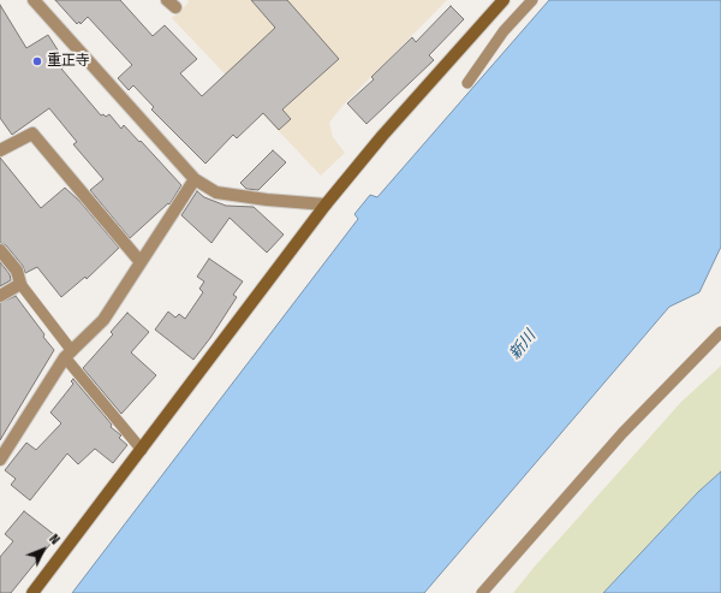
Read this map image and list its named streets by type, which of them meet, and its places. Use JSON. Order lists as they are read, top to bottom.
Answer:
{
  "water": ["新川"],
  "places": ["重正寺"],
  "north": "top right"
}
